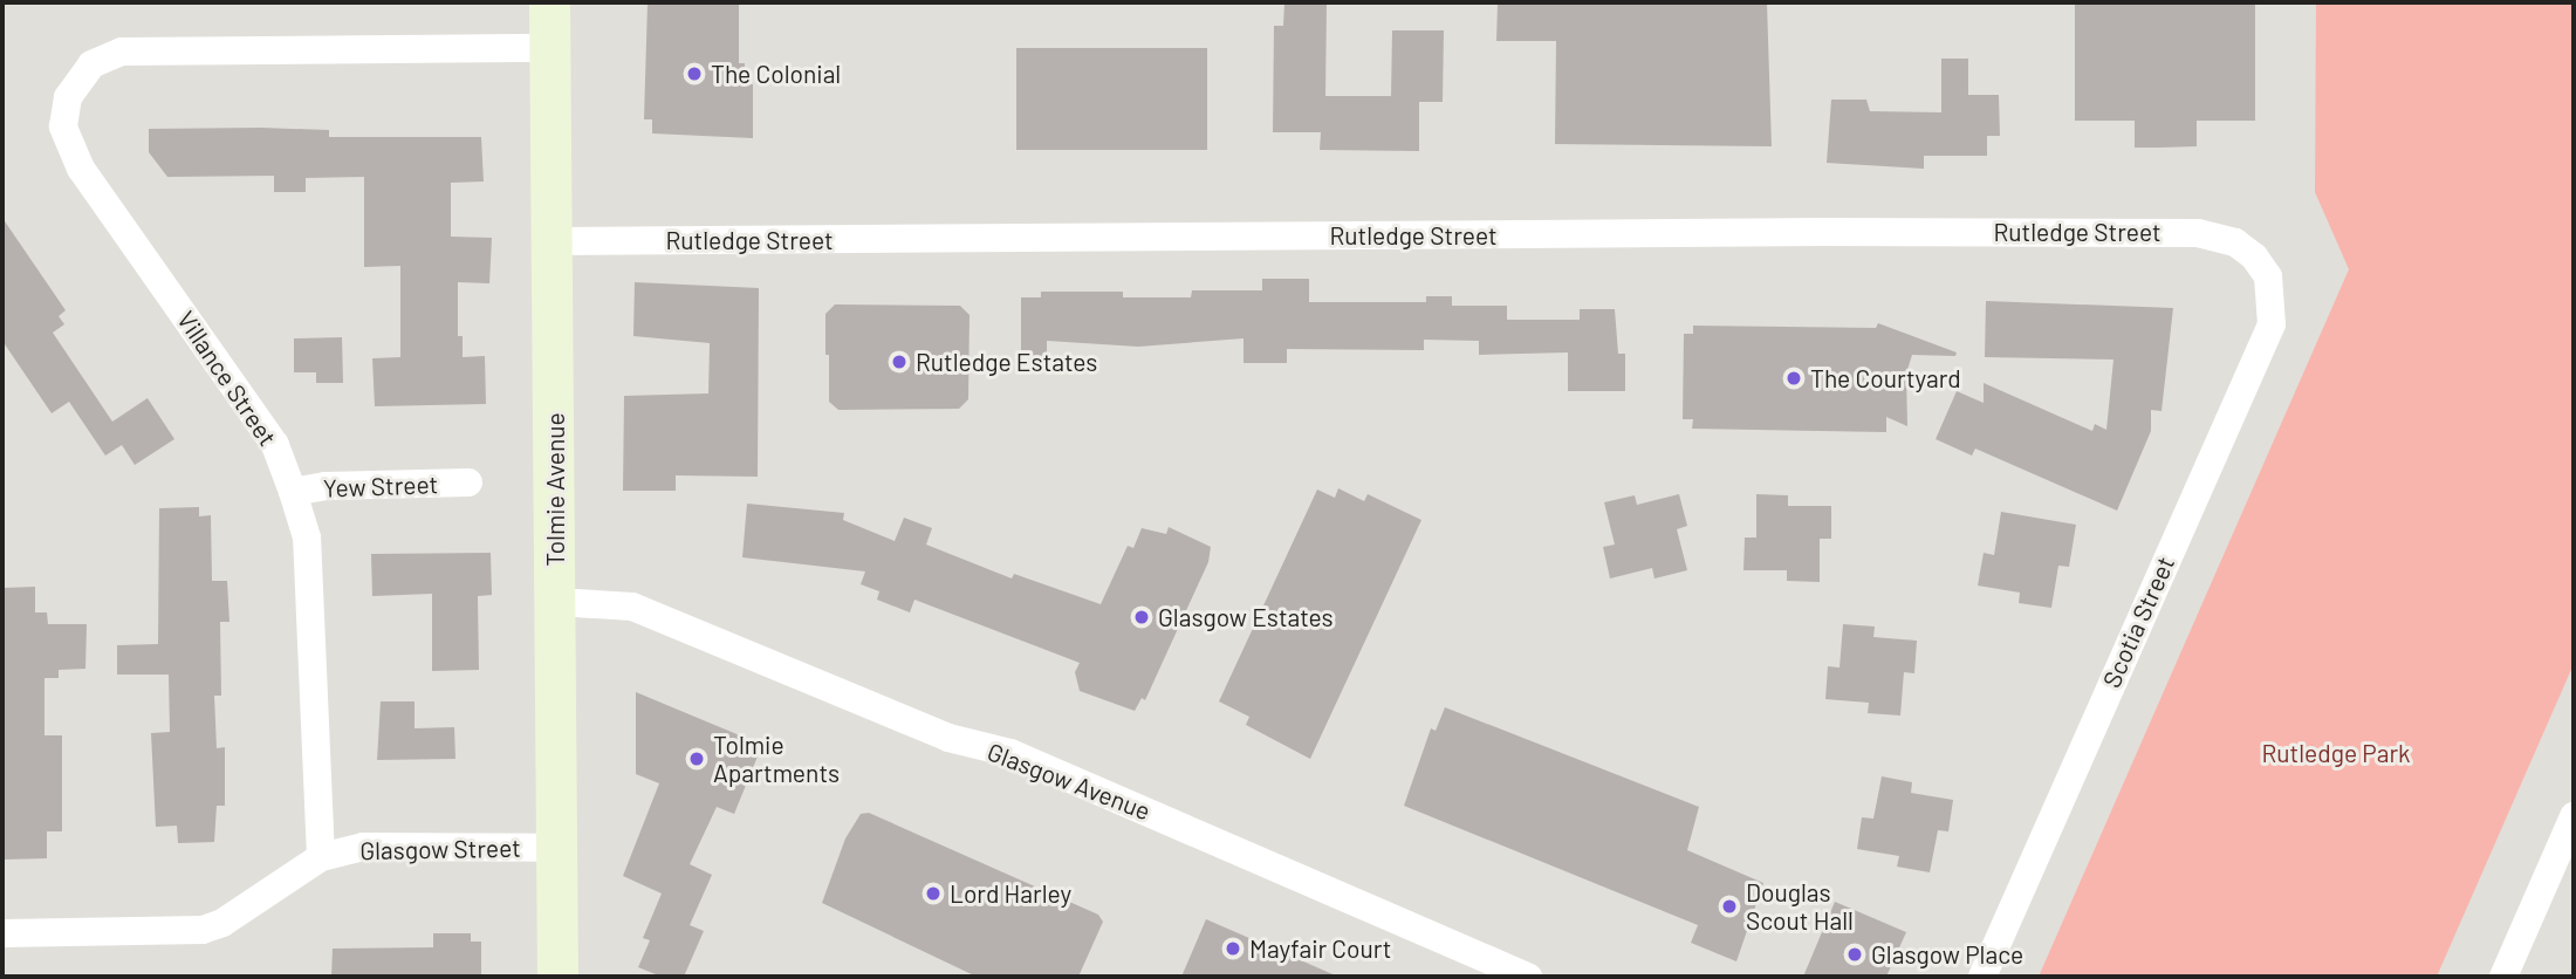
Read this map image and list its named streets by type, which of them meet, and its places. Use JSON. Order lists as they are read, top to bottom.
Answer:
{
  "streets": {
    "street": [
      "Rutledge Street",
      "Villance Street",
      "Yew Street",
      "Tolmie Avenue",
      "Scotia Street",
      "Glasgow Avenue",
      "Glasgow Street"
    ]
  },
  "crossings": [
    ["Rutledge Street", "Tolmie Avenue"],
    ["Rutledge Street", "Scotia Street"],
    ["Villance Street", "Yew Street"],
    ["Villance Street", "Tolmie Avenue"],
    ["Villance Street", "Glasgow Street"],
    ["Tolmie Avenue", "Glasgow Avenue"],
    ["Tolmie Avenue", "Glasgow Street"]
  ],
  "parks": ["Rutledge Park"],
  "places": [
    "The Colonial",
    "Rutledge Estates",
    "The Courtyard",
    "Glasgow Estates",
    "Tolmie Apartments",
    "Lord Harley",
    "Douglas Scout Hall",
    "Mayfair Court",
    "Glasgow Place"
  ]
}
